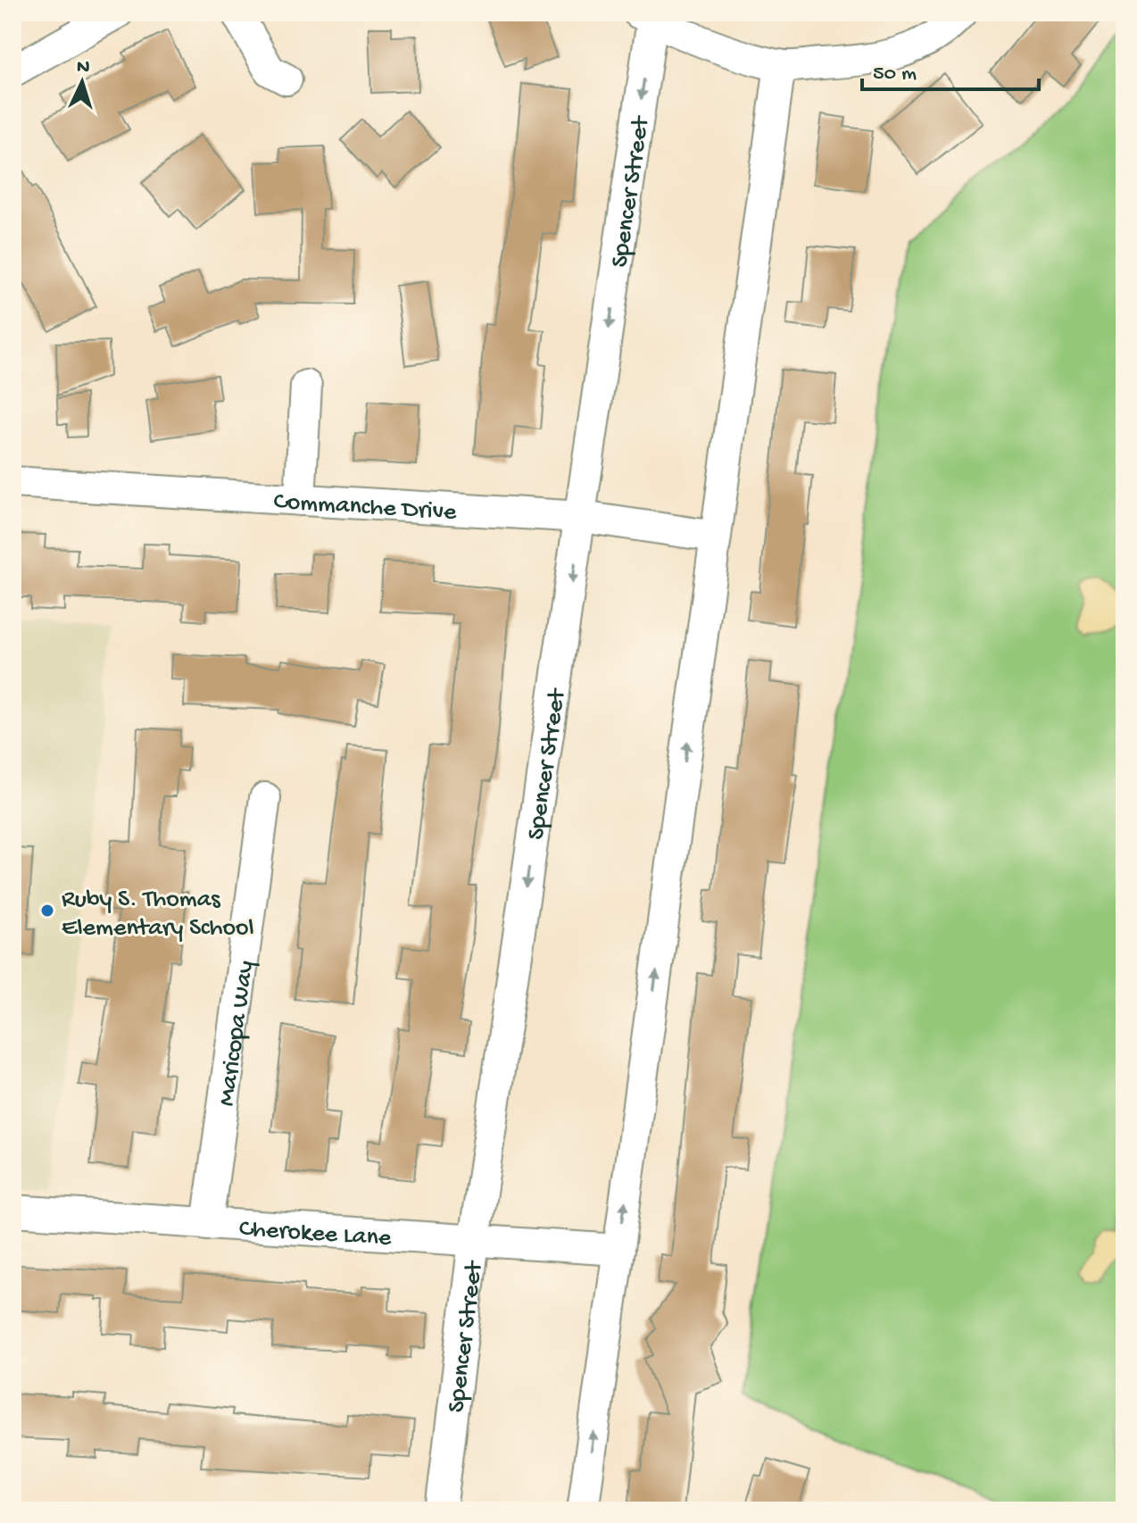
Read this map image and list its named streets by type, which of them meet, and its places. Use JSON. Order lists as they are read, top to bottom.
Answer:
{
  "streets": {
    "street": [
      "Spencer Street",
      "Commanche Drive",
      "Maricopa Way",
      "Cherokee Lane"
    ]
  },
  "crossings": [
    ["Spencer Street", "Commanche Drive"],
    ["Spencer Street", "Cherokee Lane"],
    ["Maricopa Way", "Cherokee Lane"]
  ],
  "places": ["Ruby S. Thomas Elementary School"],
  "scale_bar": "50 m",
  "north": "top"
}
